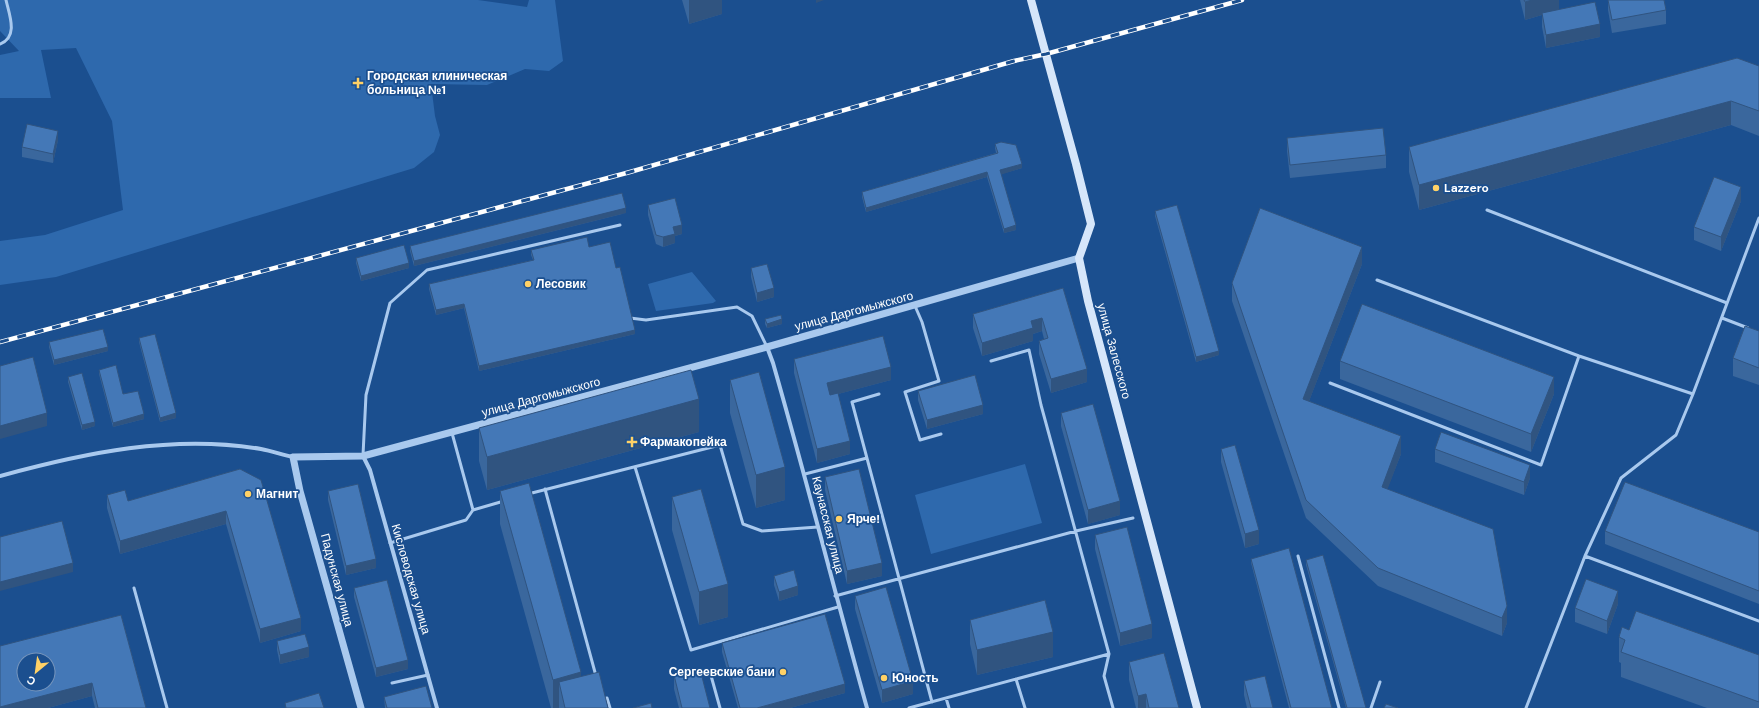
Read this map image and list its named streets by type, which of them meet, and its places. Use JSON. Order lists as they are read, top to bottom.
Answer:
{
  "streets": {
    "main road": ["улица Залесского"],
    "street": [
      "улица Даргомыжского",
      "Каунасская улица",
      "Кисловодская улица",
      "Падунская улица"
    ]
  },
  "crossings": [
    ["улица Даргомыжского", "улица Залесского"],
    ["улица Даргомыжского", "Каунасская улица"],
    ["улица Даргомыжского", "Кисловодская улица"],
    ["улица Даргомыжского", "Падунская улица"]
  ],
  "places": {
    "health": ["Городская клиническая больница №1", "Фармакопейка"],
    "other": [
      "Lazzero",
      "Лесовик",
      "Магнит",
      "Ярче!",
      "Сергеевские бани",
      "Юность"
    ]
  },
  "north": "bottom left"
}
